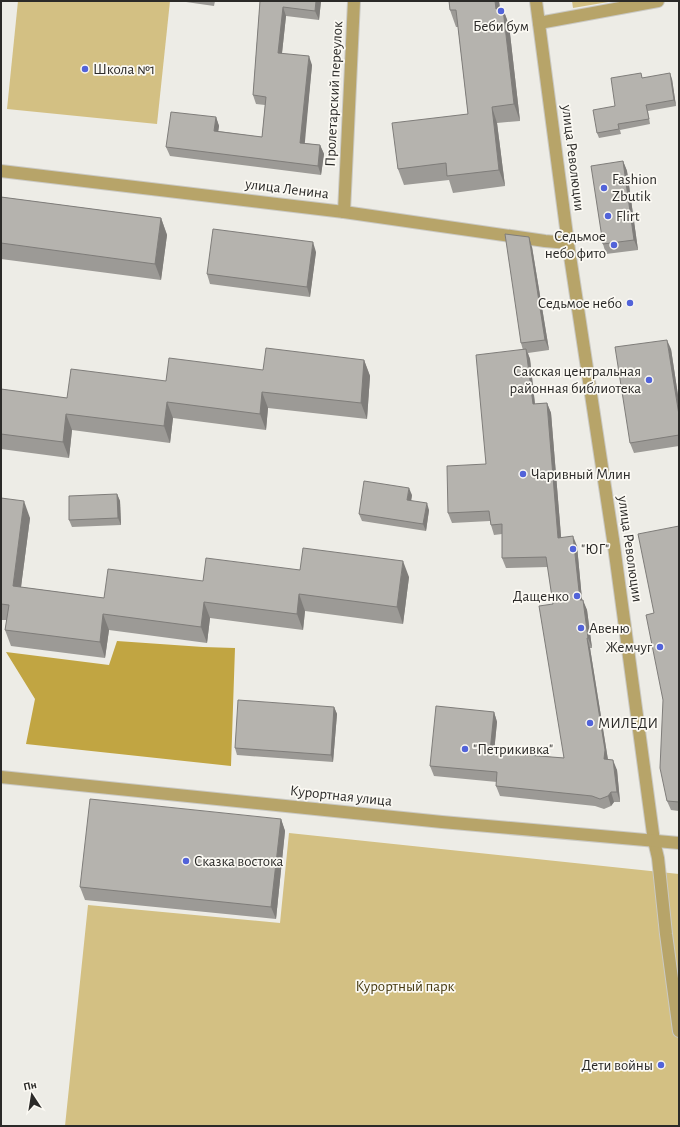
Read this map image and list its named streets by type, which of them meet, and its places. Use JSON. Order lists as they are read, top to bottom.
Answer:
{
  "streets": {
    "street": [
      "Пролетарский переулок",
      "улица Революции",
      "улица Ленина",
      "Курортная улица"
    ]
  },
  "crossings": [
    ["Пролетарский переулок", "улица Ленина"],
    ["улица Революции", "улица Ленина"],
    ["улица Революции", "Курортная улица"]
  ],
  "parks": ["Курортный парк"],
  "places": [
    "Беби бум",
    "Школа №1",
    "Fashion Zbutik",
    "Flirt",
    "Седьмое небо фито",
    "Седьмое небо",
    "Сакская центральная районная библиотека",
    "Чаривный Млин",
    "\"ЮГ\"",
    "Дащенко",
    "Авеню",
    "Жемчуг",
    "МИЛЕДИ",
    "\"Петрикивка\"",
    "Сказка востока",
    "Дети войны"
  ],
  "north": "top"
}
